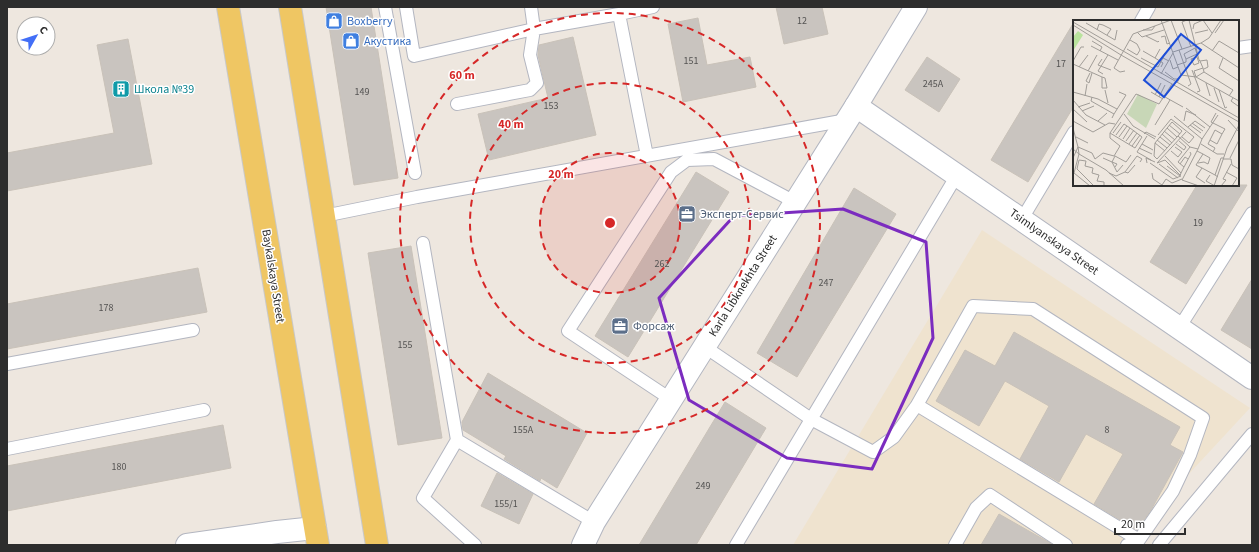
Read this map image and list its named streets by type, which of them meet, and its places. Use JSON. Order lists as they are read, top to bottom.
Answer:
{
  "streets": {
    "main road": ["Baykalskaya Street"],
    "street": ["Tsimlyanskaya Street", "Karla Libknekhta Street"]
  },
  "crossings": [
    ["Tsimlyanskaya Street", "Karla Libknekhta Street"]
  ],
  "places": {
    "shop": ["Boxberry", "Акустика"],
    "building": ["Школа №39"],
    "office": ["Эксперт-Сервис", "Форсаж"]
  },
  "house_numbers": [
    "12",
    "151",
    "17",
    "245А",
    "149",
    "153",
    "19",
    "262",
    "247",
    "178",
    "155",
    "155А",
    "8",
    "180",
    "249",
    "155/1"
  ],
  "scale_bar": "20 m",
  "north": "top right",
  "rings": ["60 m", "40 m", "20 m"]
}
